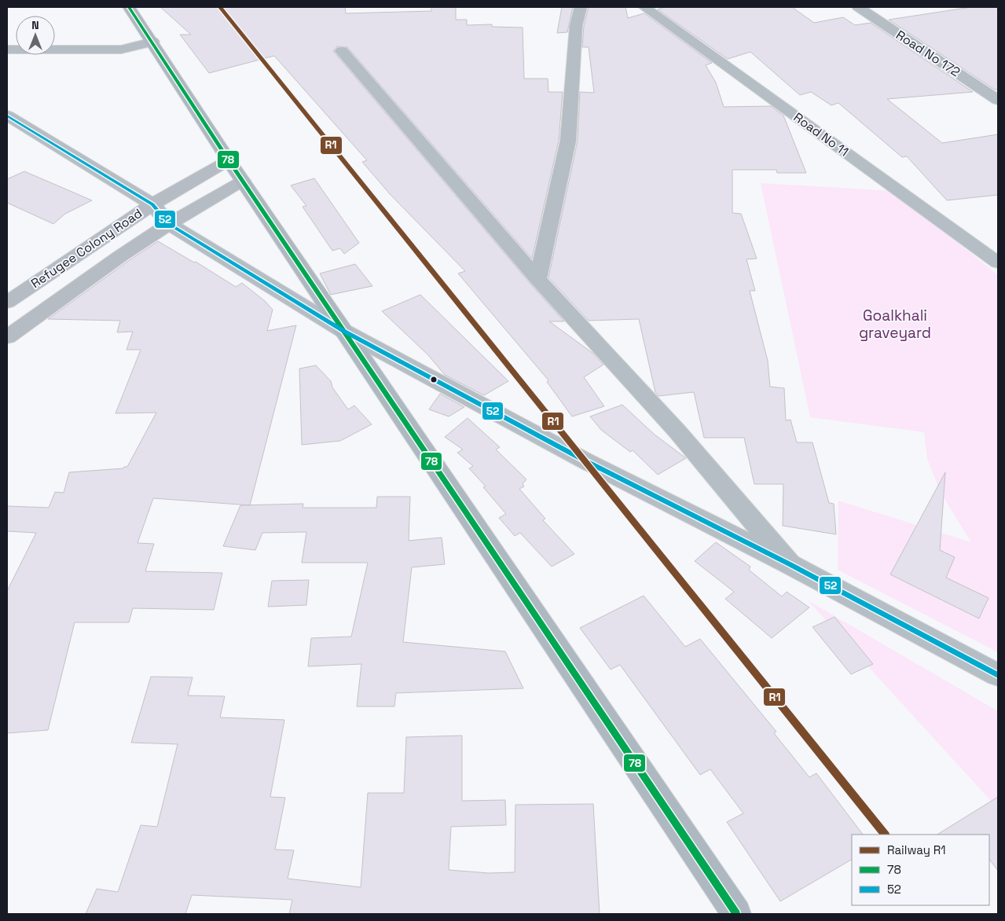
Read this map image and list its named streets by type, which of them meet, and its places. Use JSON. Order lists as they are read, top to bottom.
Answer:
{
  "streets": {
    "main road": ["Refugee Colony Road"],
    "street": ["Road No 172", "Road No 11"]
  },
  "parks": ["Goalkhali graveyard"],
  "lines": ["rail line R1", "transit line 78", "transit line 52"],
  "legend": ["Railway R1", "78", "52"],
  "north": "top"
}
